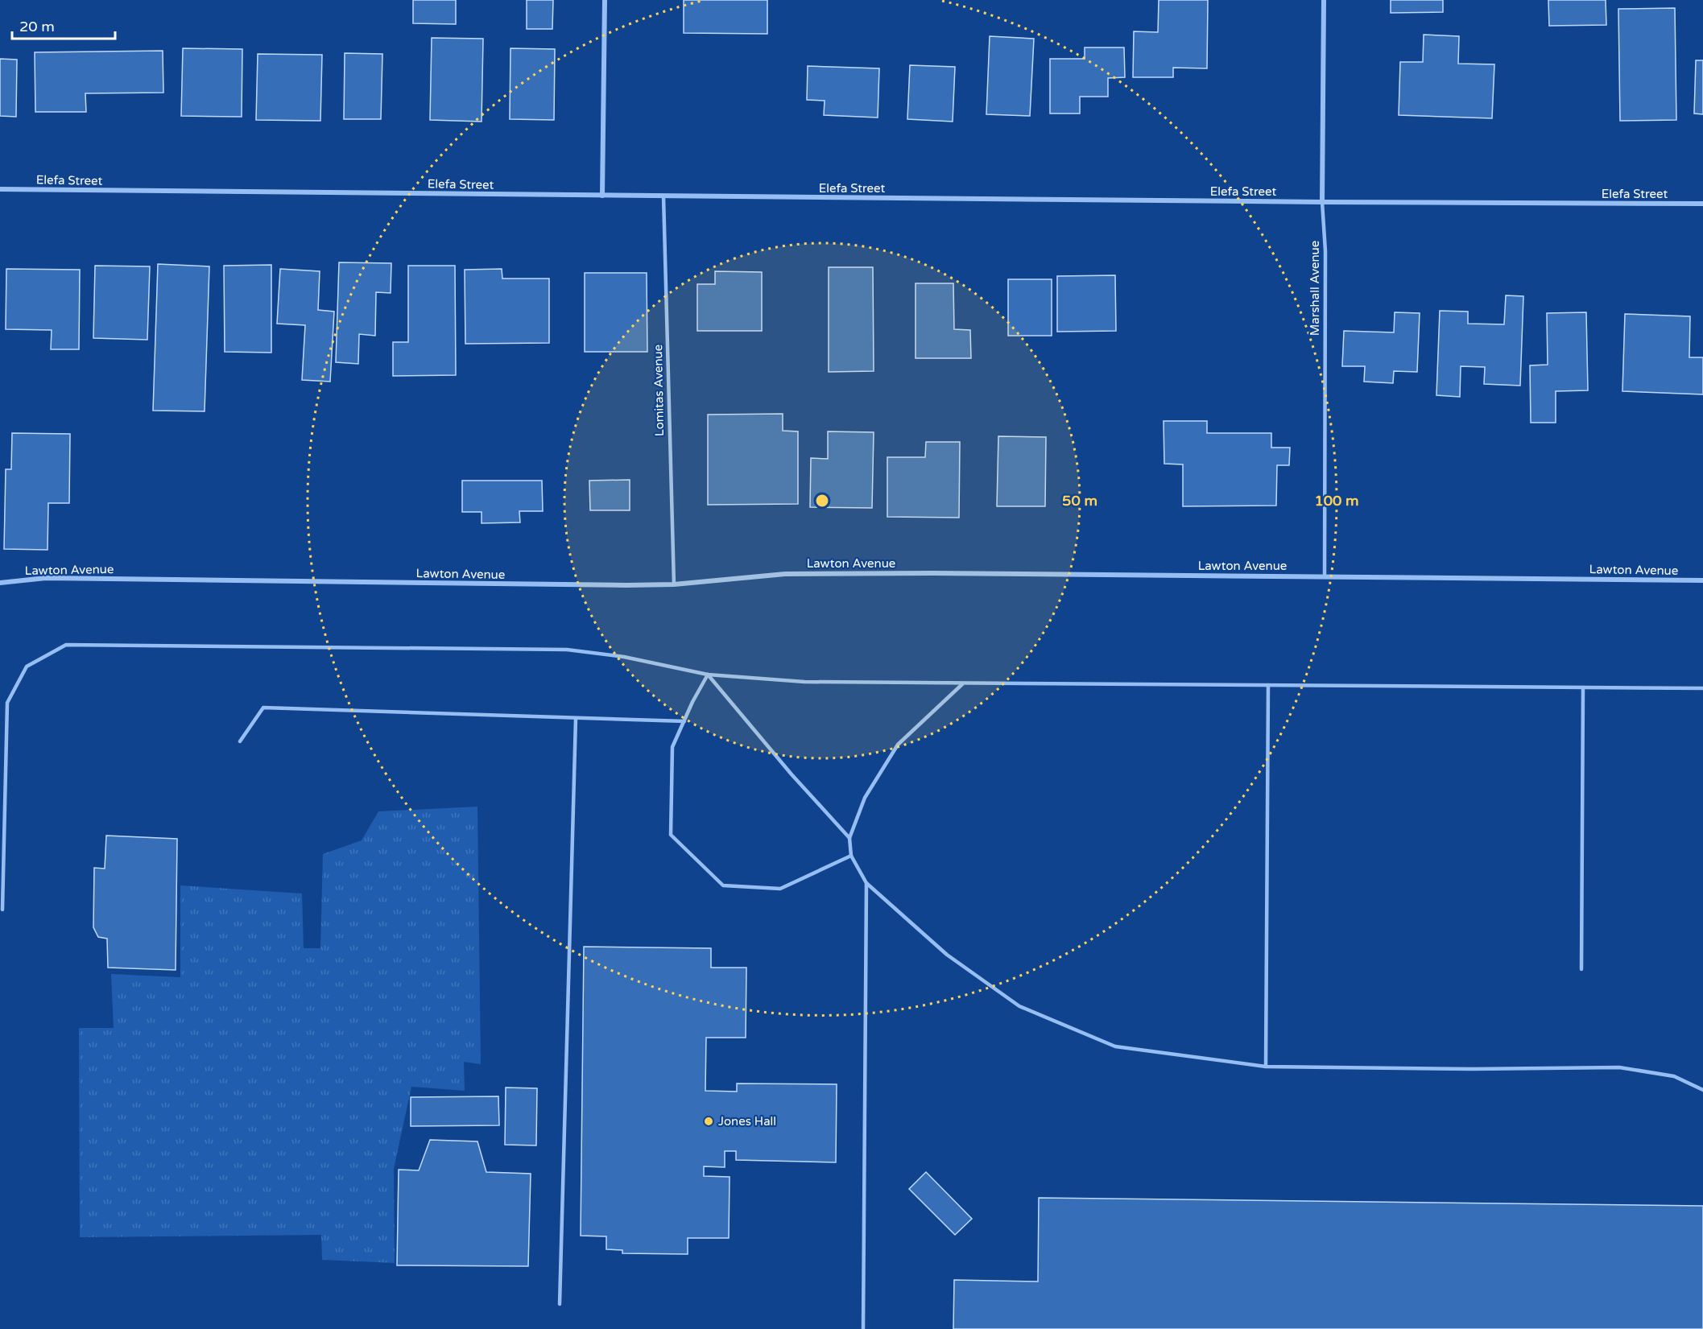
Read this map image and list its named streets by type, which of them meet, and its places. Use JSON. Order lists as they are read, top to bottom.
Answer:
{
  "streets": {
    "street": ["Elefa Street", "Marshall Avenue", "Lawton Avenue"],
    "lane": ["Lomitas Avenue"]
  },
  "crossings": [
    ["Elefa Street", "Marshall Avenue"],
    ["Elefa Street", "Lomitas Avenue"],
    ["Marshall Avenue", "Lawton Avenue"],
    ["Lomitas Avenue", "Lawton Avenue"]
  ],
  "places": ["Jones Hall"],
  "scale_bar": "20 m",
  "rings": ["50 m", "100 m"]
}
